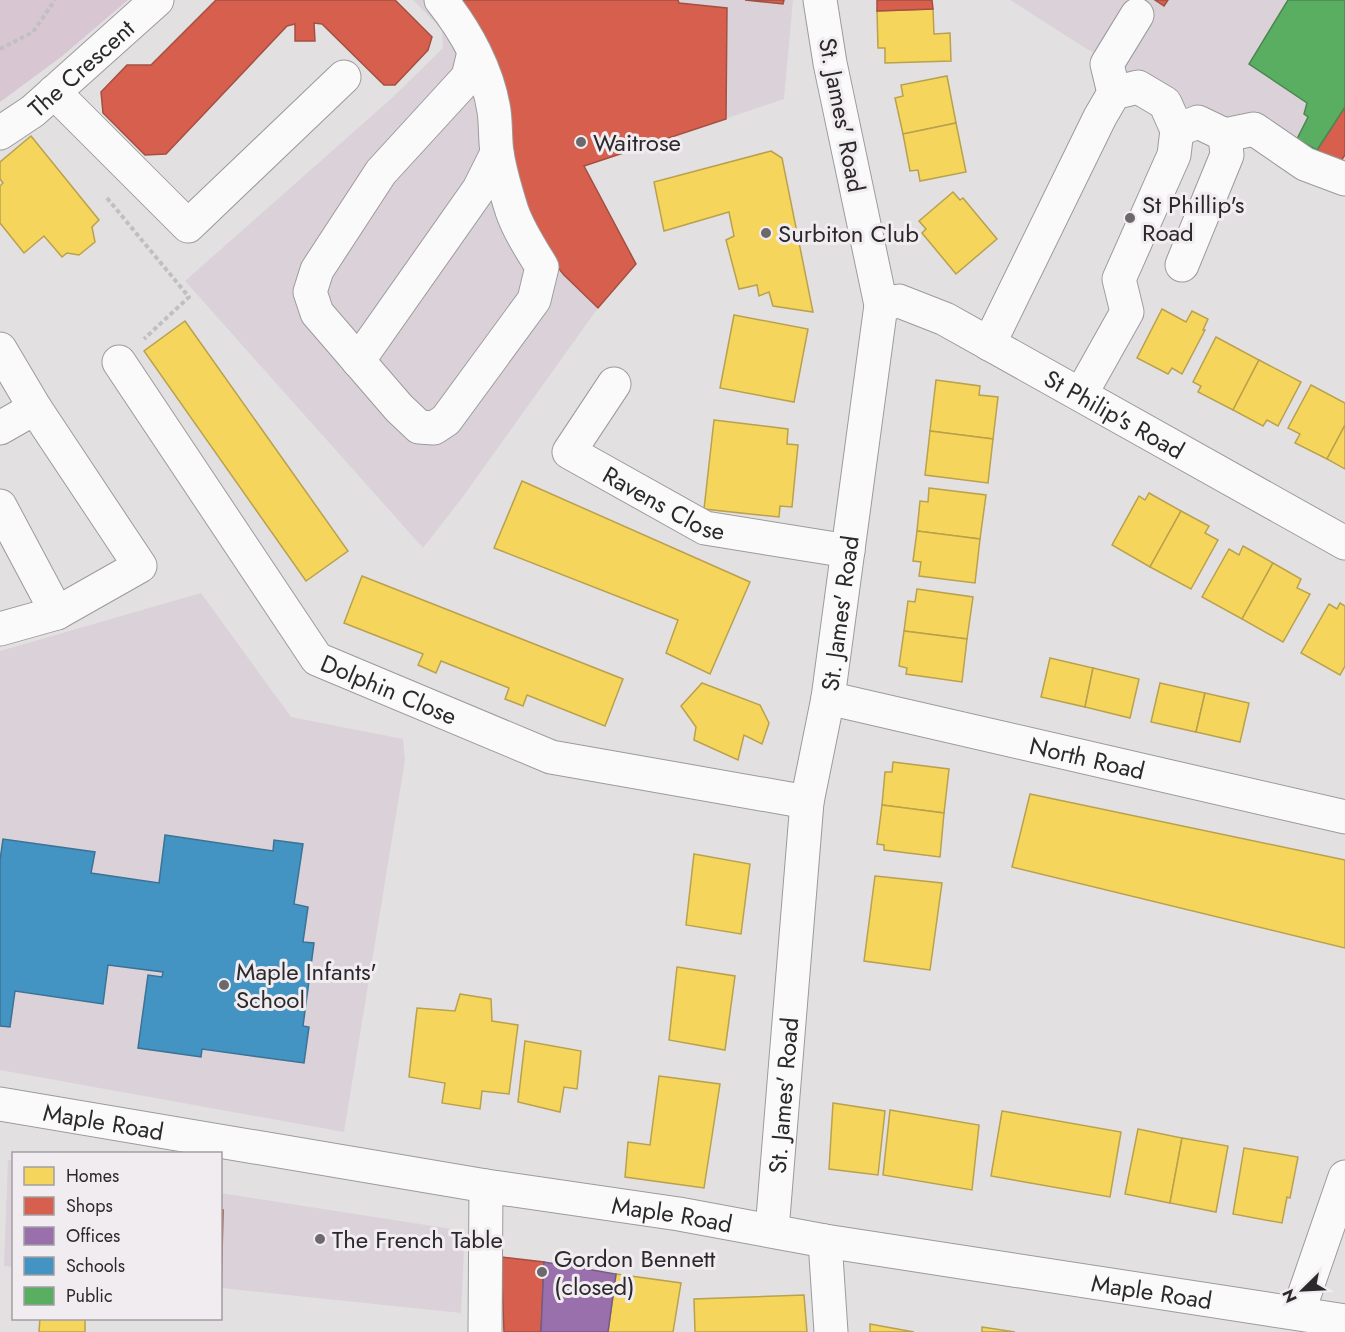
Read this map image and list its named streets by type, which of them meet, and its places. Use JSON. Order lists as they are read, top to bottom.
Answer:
{
  "streets": {
    "street": [
      "The Crescent",
      "St. James' Road",
      "St Philip's Road",
      "Ravens Close",
      "Dolphin Close",
      "North Road",
      "Maple Road"
    ]
  },
  "crossings": [
    ["St. James' Road", "St Philip's Road"],
    ["St. James' Road", "Ravens Close"],
    ["St. James' Road", "Dolphin Close"],
    ["St. James' Road", "North Road"],
    ["St. James' Road", "Maple Road"]
  ],
  "places": [
    "Waitrose",
    "St Phillip's Road",
    "Surbiton Club",
    "Maple Infants' School",
    "The French Table",
    "Gordon Bennett (closed)"
  ],
  "legend": [
    "Homes",
    "Shops",
    "Offices",
    "Schools",
    "Public"
  ],
  "north": "bottom left"
}
